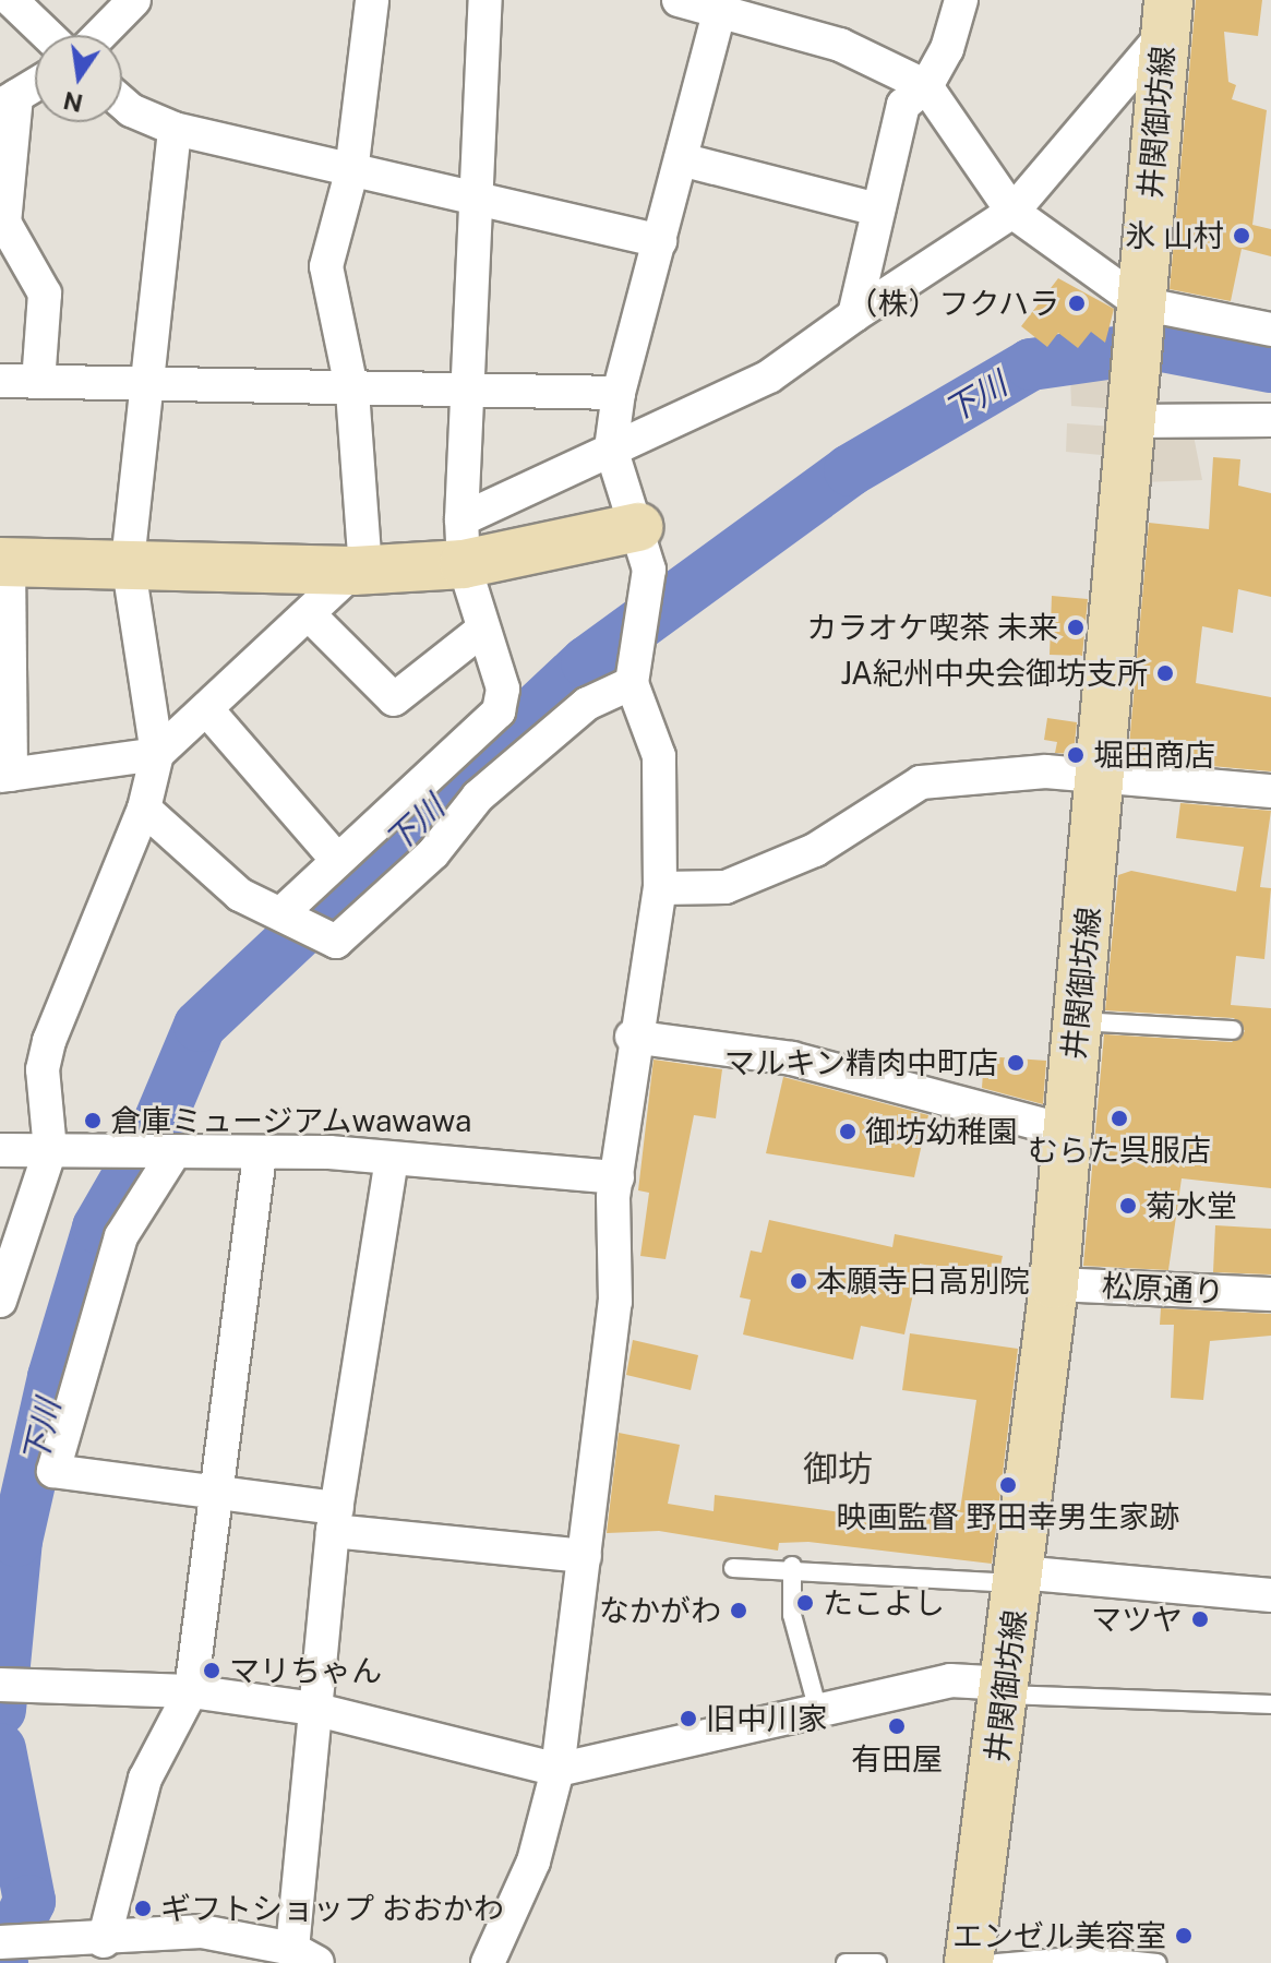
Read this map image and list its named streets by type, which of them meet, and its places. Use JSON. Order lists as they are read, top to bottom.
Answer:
{
  "streets": {
    "main road": ["井関御坊線"],
    "street": ["松原通り"]
  },
  "crossings": [
    ["井関御坊線", "松原通り"]
  ],
  "districts": ["御坊"],
  "water": ["下川"],
  "places": [
    "氷 山村",
    "（株）フクハラ",
    "カラオケ喫茶 未来",
    "JA紀州中央会御坊支所",
    "堀田商店",
    "マルキン精肉中町店",
    "むらた呉服店",
    "倉庫ミュージアムwawawa",
    "御坊幼稚園",
    "菊水堂",
    "本願寺日高別院",
    "映画監督 野田幸男生家跡",
    "たこよし",
    "なかがわ",
    "マツヤ",
    "マリちゃん",
    "旧中川家",
    "有田屋",
    "ギフトショップ おおかわ",
    "エンゼル美容室"
  ],
  "north": "bottom"
}
